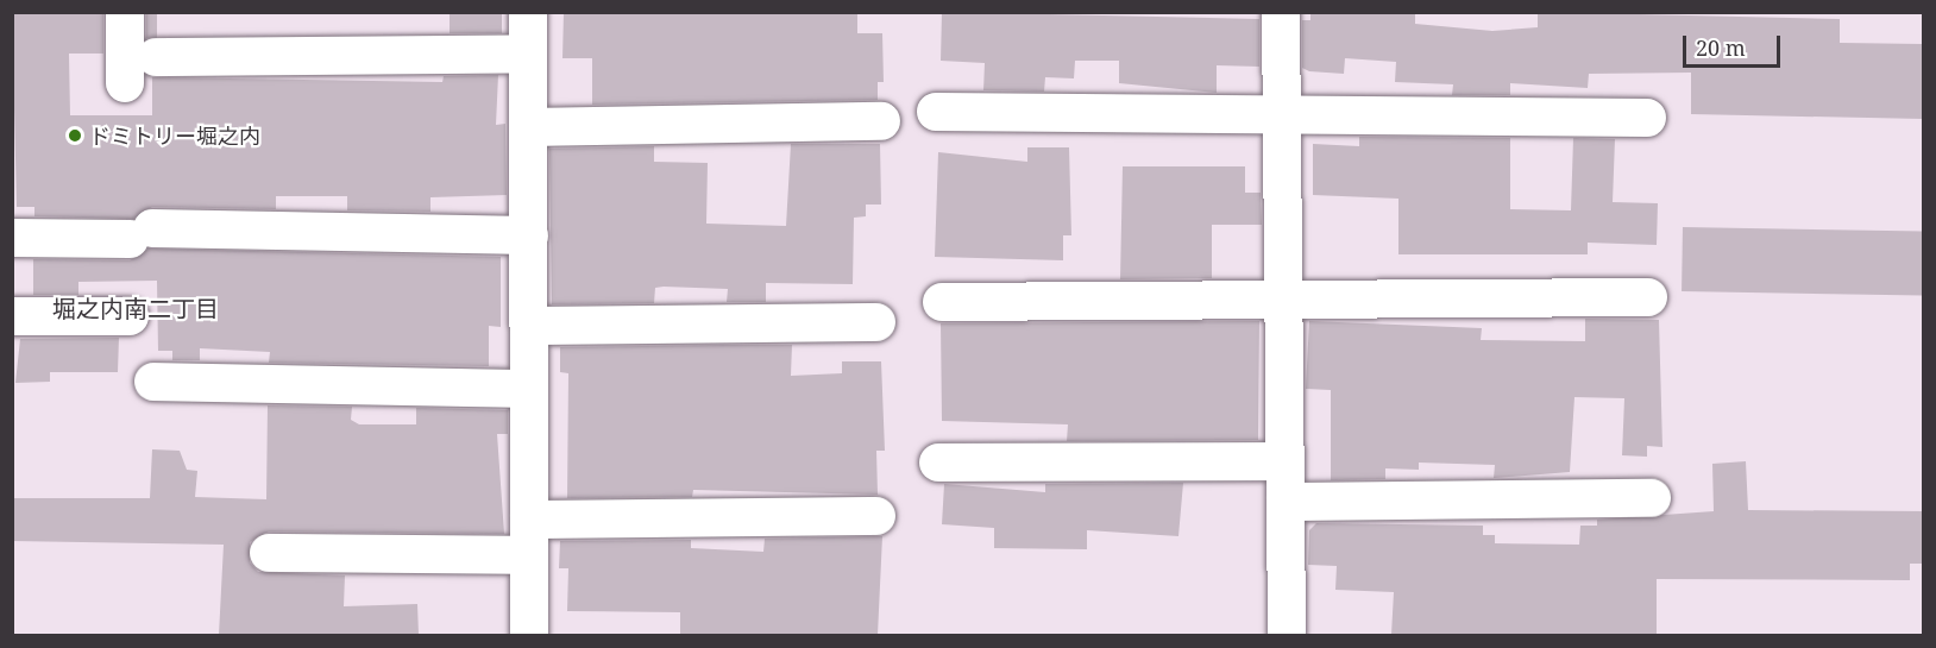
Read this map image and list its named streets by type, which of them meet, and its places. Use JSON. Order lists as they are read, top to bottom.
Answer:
{
  "districts": ["堀之内南二丁目"],
  "places": ["ドミトリー堀之内"],
  "scale_bar": "20 m"
}
